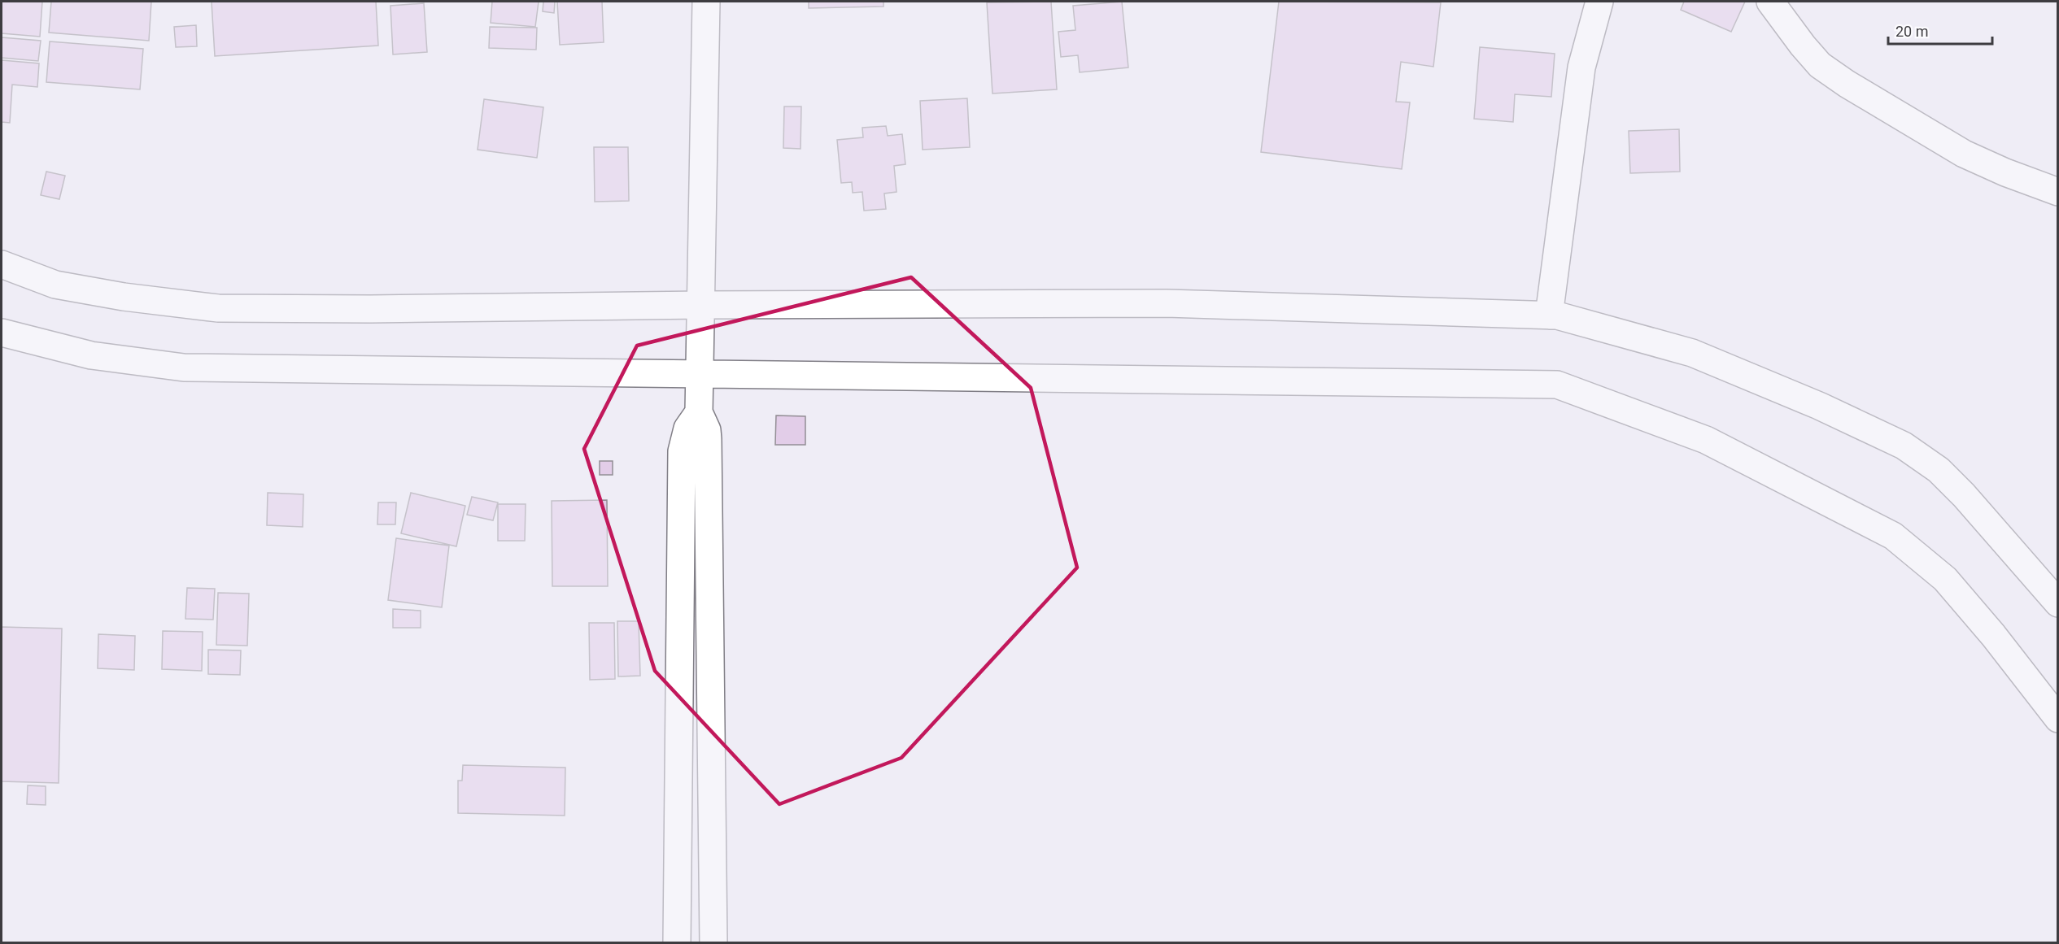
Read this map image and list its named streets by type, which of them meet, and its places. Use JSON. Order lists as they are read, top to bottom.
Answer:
{
  "scale_bar": "20 m"
}
